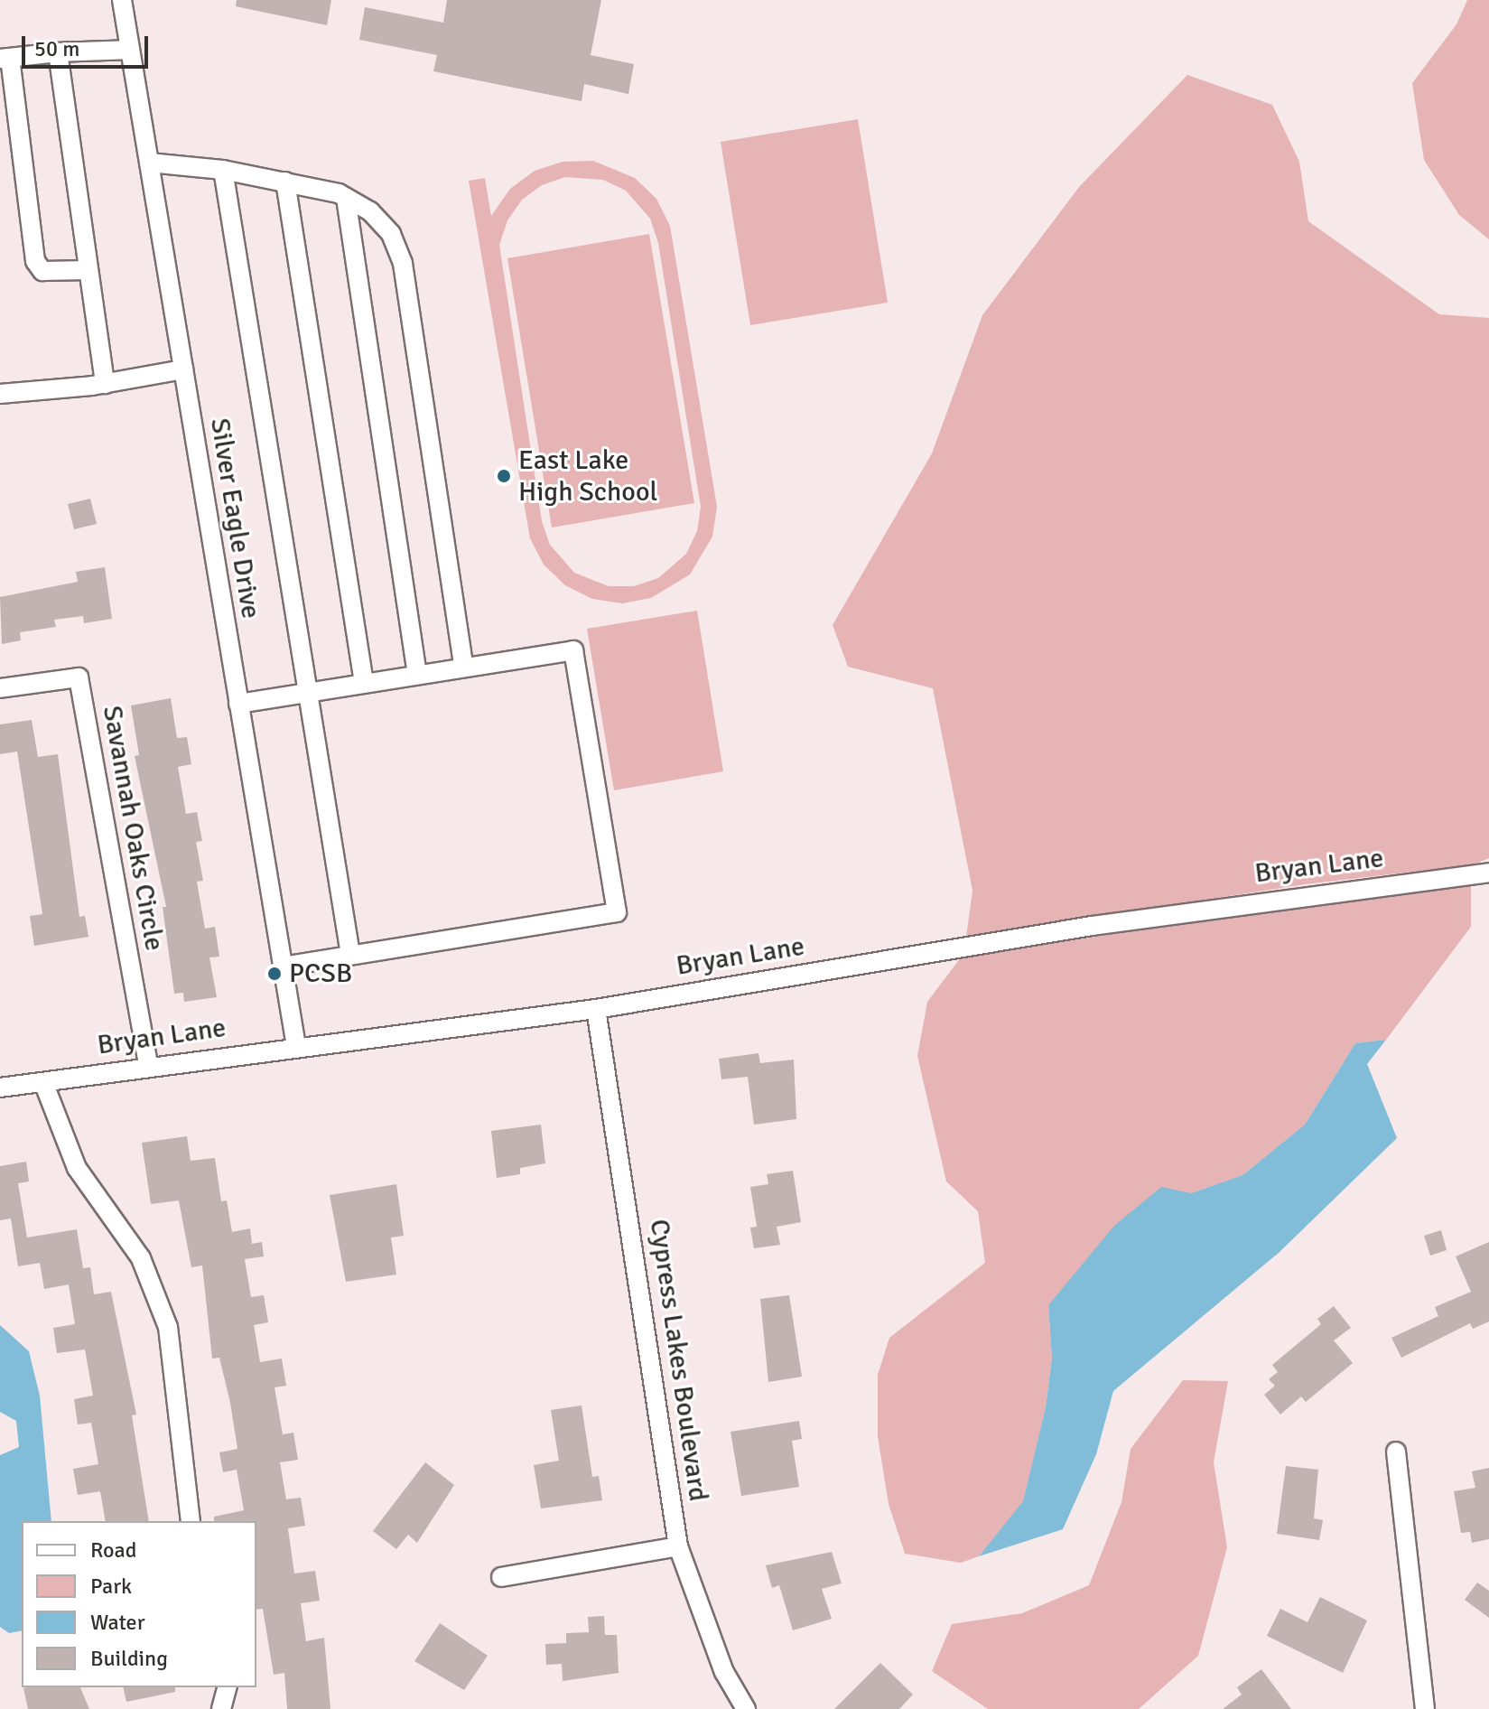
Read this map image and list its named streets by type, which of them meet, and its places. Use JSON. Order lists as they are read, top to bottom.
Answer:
{
  "streets": {
    "street": [
      "Silver Eagle Drive",
      "Savannah Oaks Circle",
      "Bryan Lane",
      "Cypress Lakes Boulevard"
    ]
  },
  "crossings": [
    ["Silver Eagle Drive", "Bryan Lane"],
    ["Savannah Oaks Circle", "Bryan Lane"],
    ["Bryan Lane", "Cypress Lakes Boulevard"]
  ],
  "places": ["East Lake High School", "PCSB"],
  "legend": [
    "Road",
    "Park",
    "Water",
    "Building"
  ],
  "scale_bar": "50 m"
}
